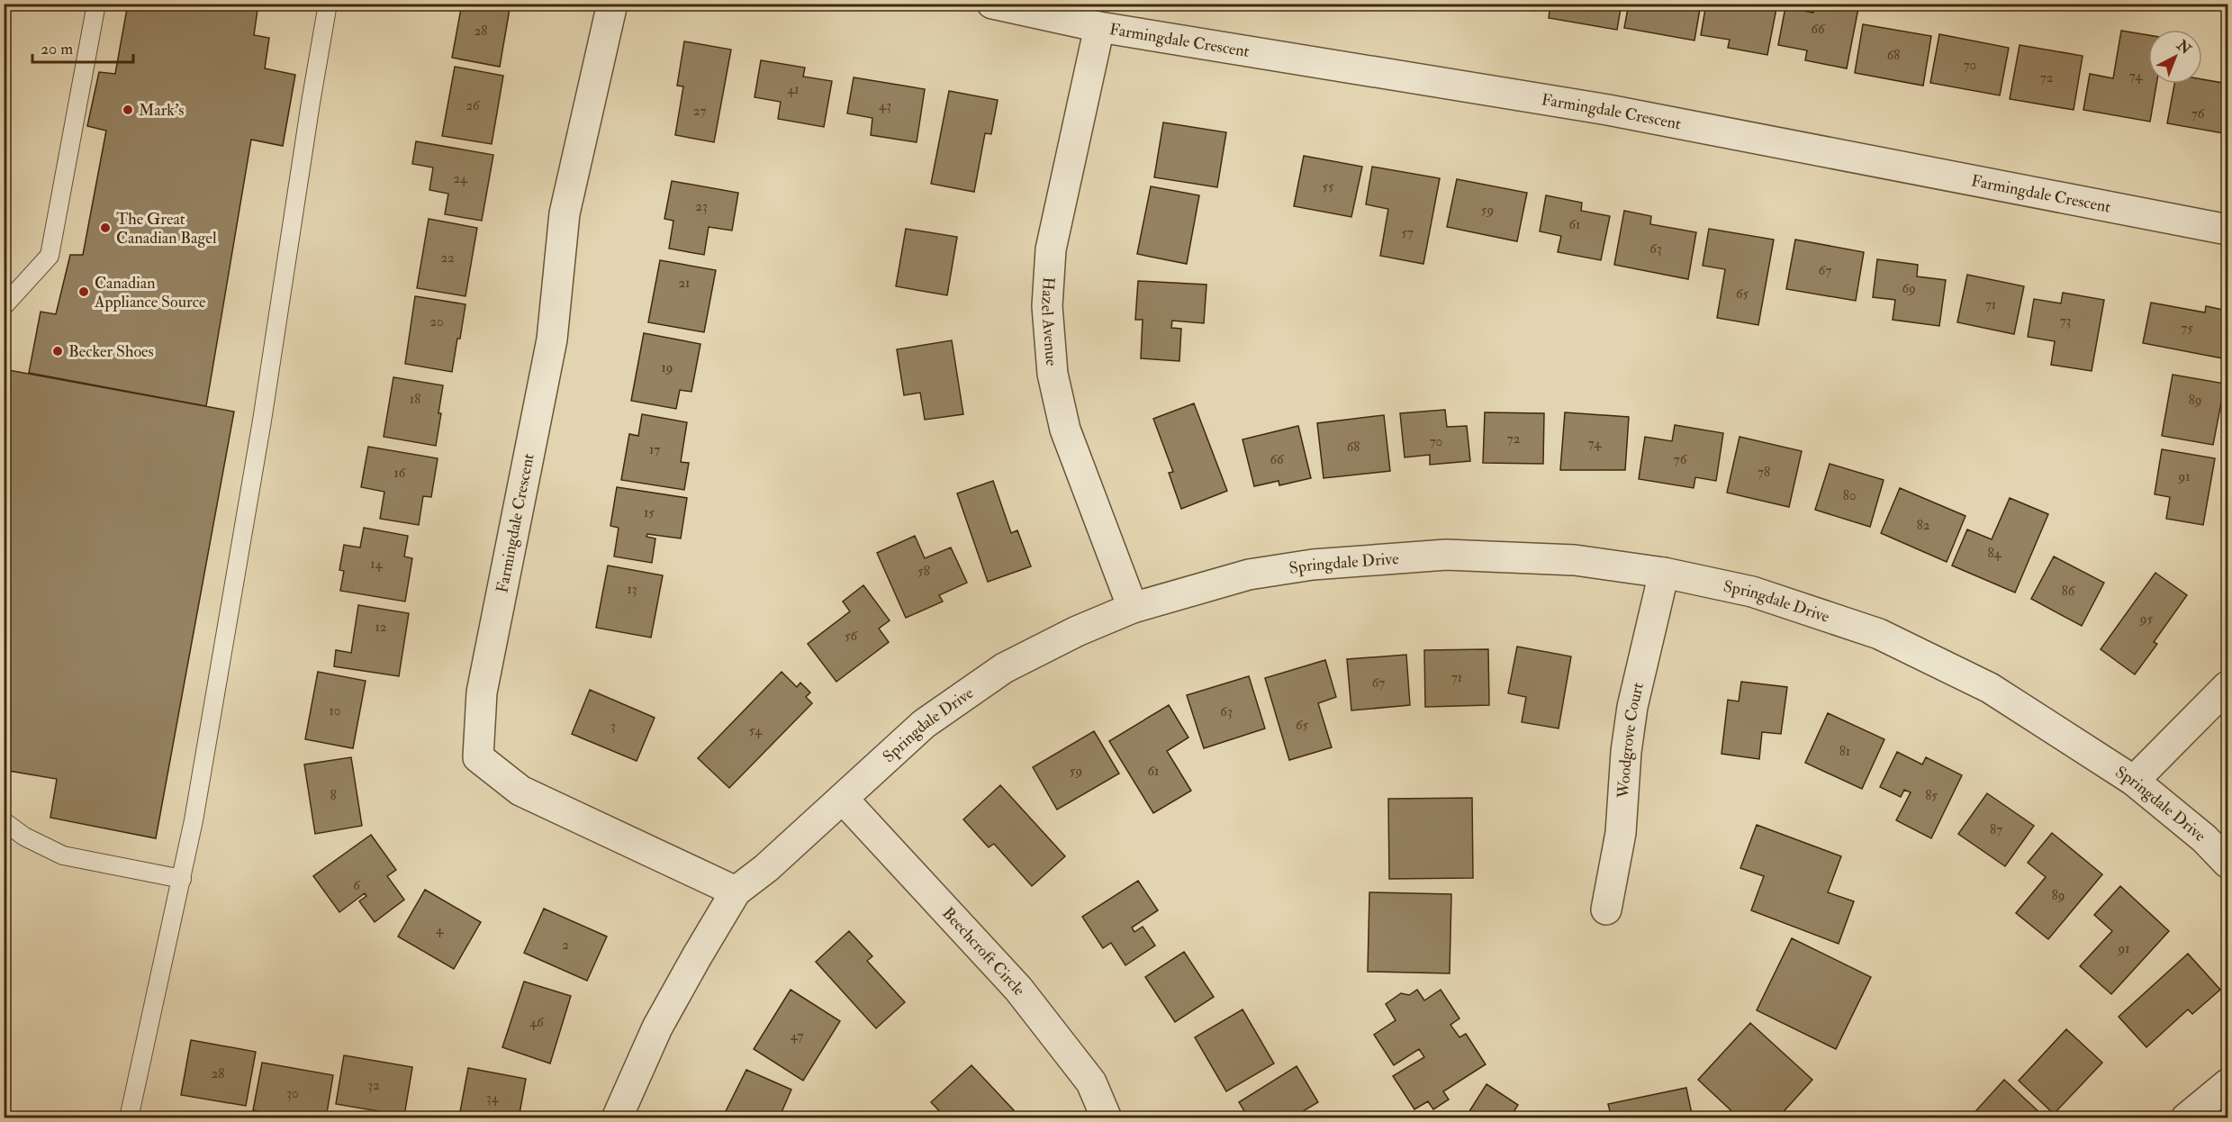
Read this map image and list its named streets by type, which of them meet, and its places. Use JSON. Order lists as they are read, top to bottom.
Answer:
{
  "streets": {
    "street": [
      "Farmingdale Crescent",
      "Hazel Avenue",
      "Springdale Drive",
      "Woodgrove Court",
      "Beechcroft Circle"
    ]
  },
  "crossings": [
    ["Farmingdale Crescent", "Hazel Avenue"],
    ["Farmingdale Crescent", "Springdale Drive"],
    ["Hazel Avenue", "Springdale Drive"],
    ["Springdale Drive", "Woodgrove Court"],
    ["Springdale Drive", "Beechcroft Circle"]
  ],
  "places": [
    "Mark's",
    "The Great Canadian Bagel",
    "Canadian Appliance Source",
    "Becker Shoes"
  ],
  "house_numbers": [
    "66",
    "28",
    "68",
    "70",
    "74",
    "72",
    "41",
    "26",
    "43",
    "27",
    "76",
    "24",
    "55",
    "23",
    "59",
    "61",
    "57",
    "63",
    "22",
    "67",
    "21",
    "69",
    "65",
    "71",
    "73",
    "20",
    "75",
    "19",
    "18",
    "89",
    "72",
    "70",
    "74",
    "68",
    "17",
    "66",
    "76",
    "78",
    "16",
    "91",
    "80",
    "15",
    "82",
    "84",
    "14",
    "58",
    "13",
    "86",
    "95",
    "12",
    "56",
    "71",
    "67",
    "10",
    "63",
    "65",
    "3",
    "54",
    "81",
    "59",
    "61",
    "8",
    "85",
    "87",
    "6",
    "89",
    "4",
    "2",
    "91",
    "46",
    "47",
    "28",
    "32",
    "30",
    "34"
  ],
  "scale_bar": "20 m",
  "north": "top right"
}
